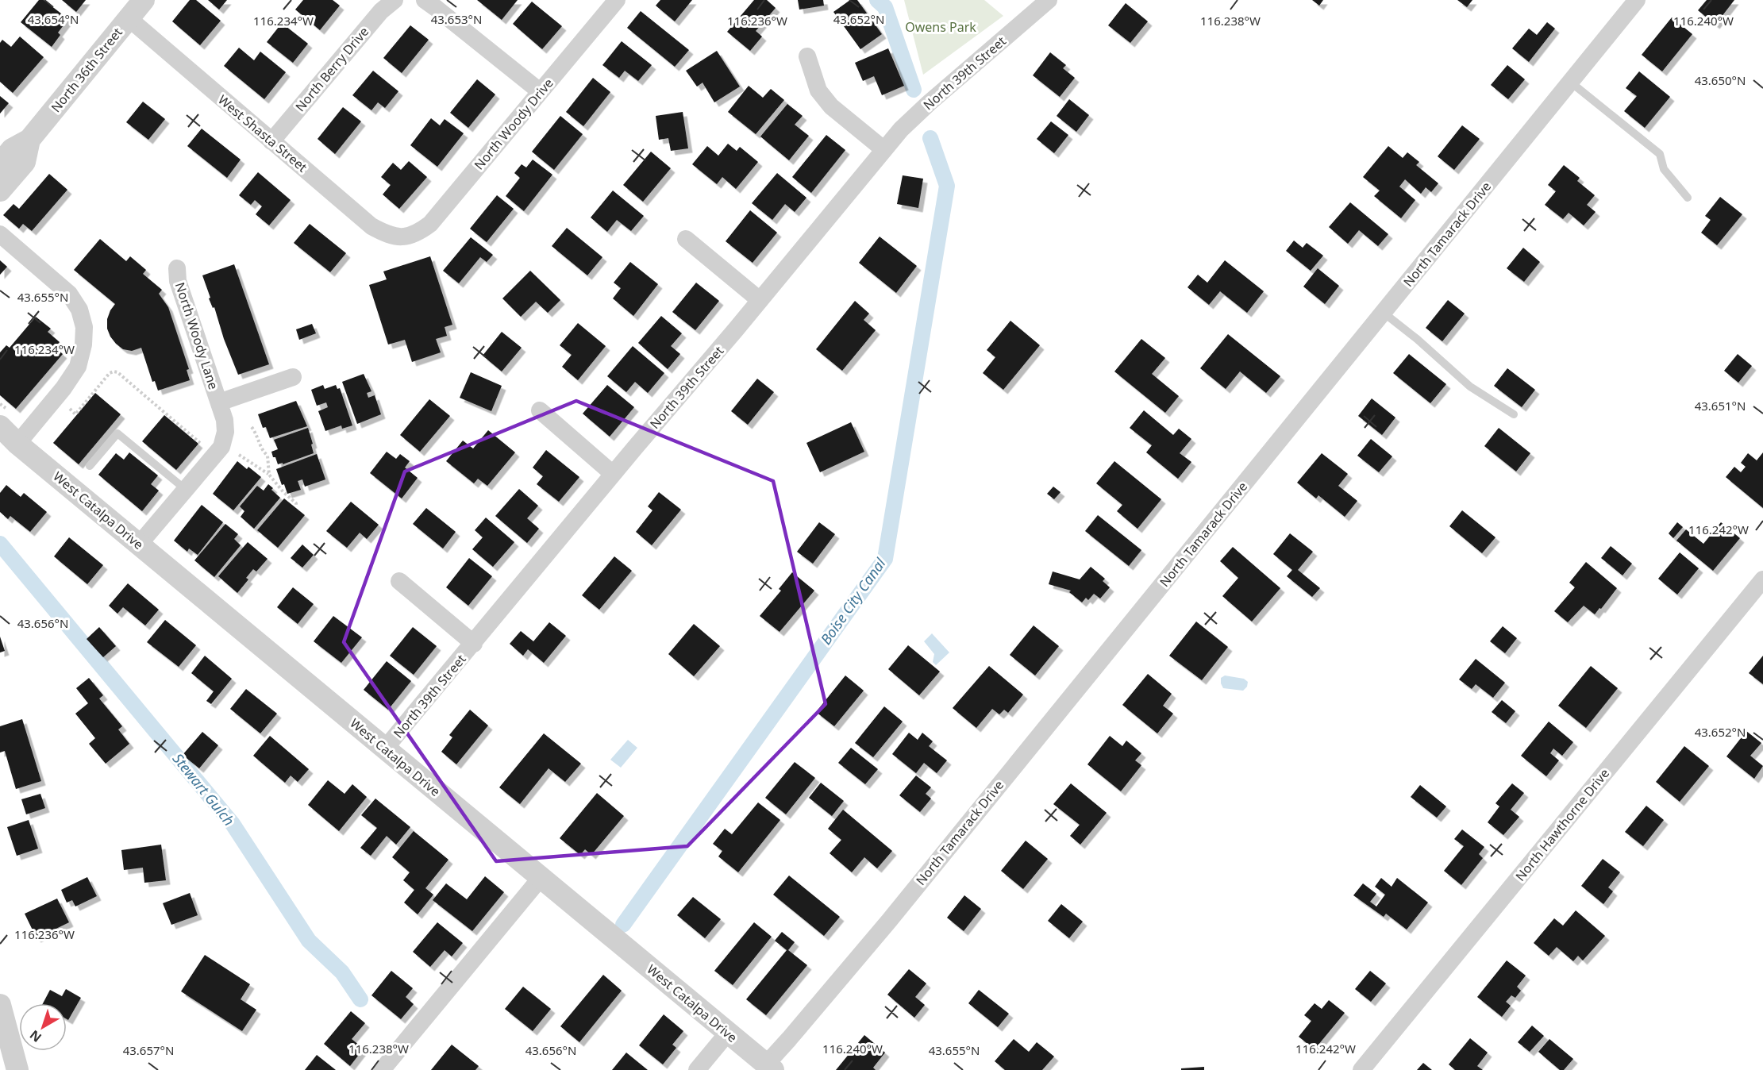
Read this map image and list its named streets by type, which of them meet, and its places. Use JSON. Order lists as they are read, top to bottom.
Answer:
{
  "streets": {
    "street": [
      "North Berry Drive",
      "North 36th Street",
      "North 39th Street",
      "North Woody Drive",
      "West Shasta Street",
      "North Tamarack Drive",
      "North Woody Lane",
      "West Catalpa Drive",
      "North Hawthorne Drive"
    ]
  },
  "crossings": [
    ["North Berry Drive", "West Shasta Street"],
    ["North 36th Street", "West Shasta Street"],
    ["North 39th Street", "West Catalpa Drive"],
    ["North Woody Drive", "West Shasta Street"],
    ["North Tamarack Drive", "West Catalpa Drive"],
    ["North Woody Lane", "West Catalpa Drive"]
  ],
  "water": ["Boise City Canal", "Stewart Gulch"],
  "parks": ["Owens Park"],
  "north": "bottom left",
  "coordinates": [
    "43.654°N",
    "43.653°N",
    "43.652°N",
    "116.234°W",
    "116.236°W",
    "116.238°W",
    "116.240°W",
    "43.650°N",
    "43.655°N",
    "43.651°N",
    "116.242°W",
    "43.656°N",
    "43.657°N"
  ]
}
